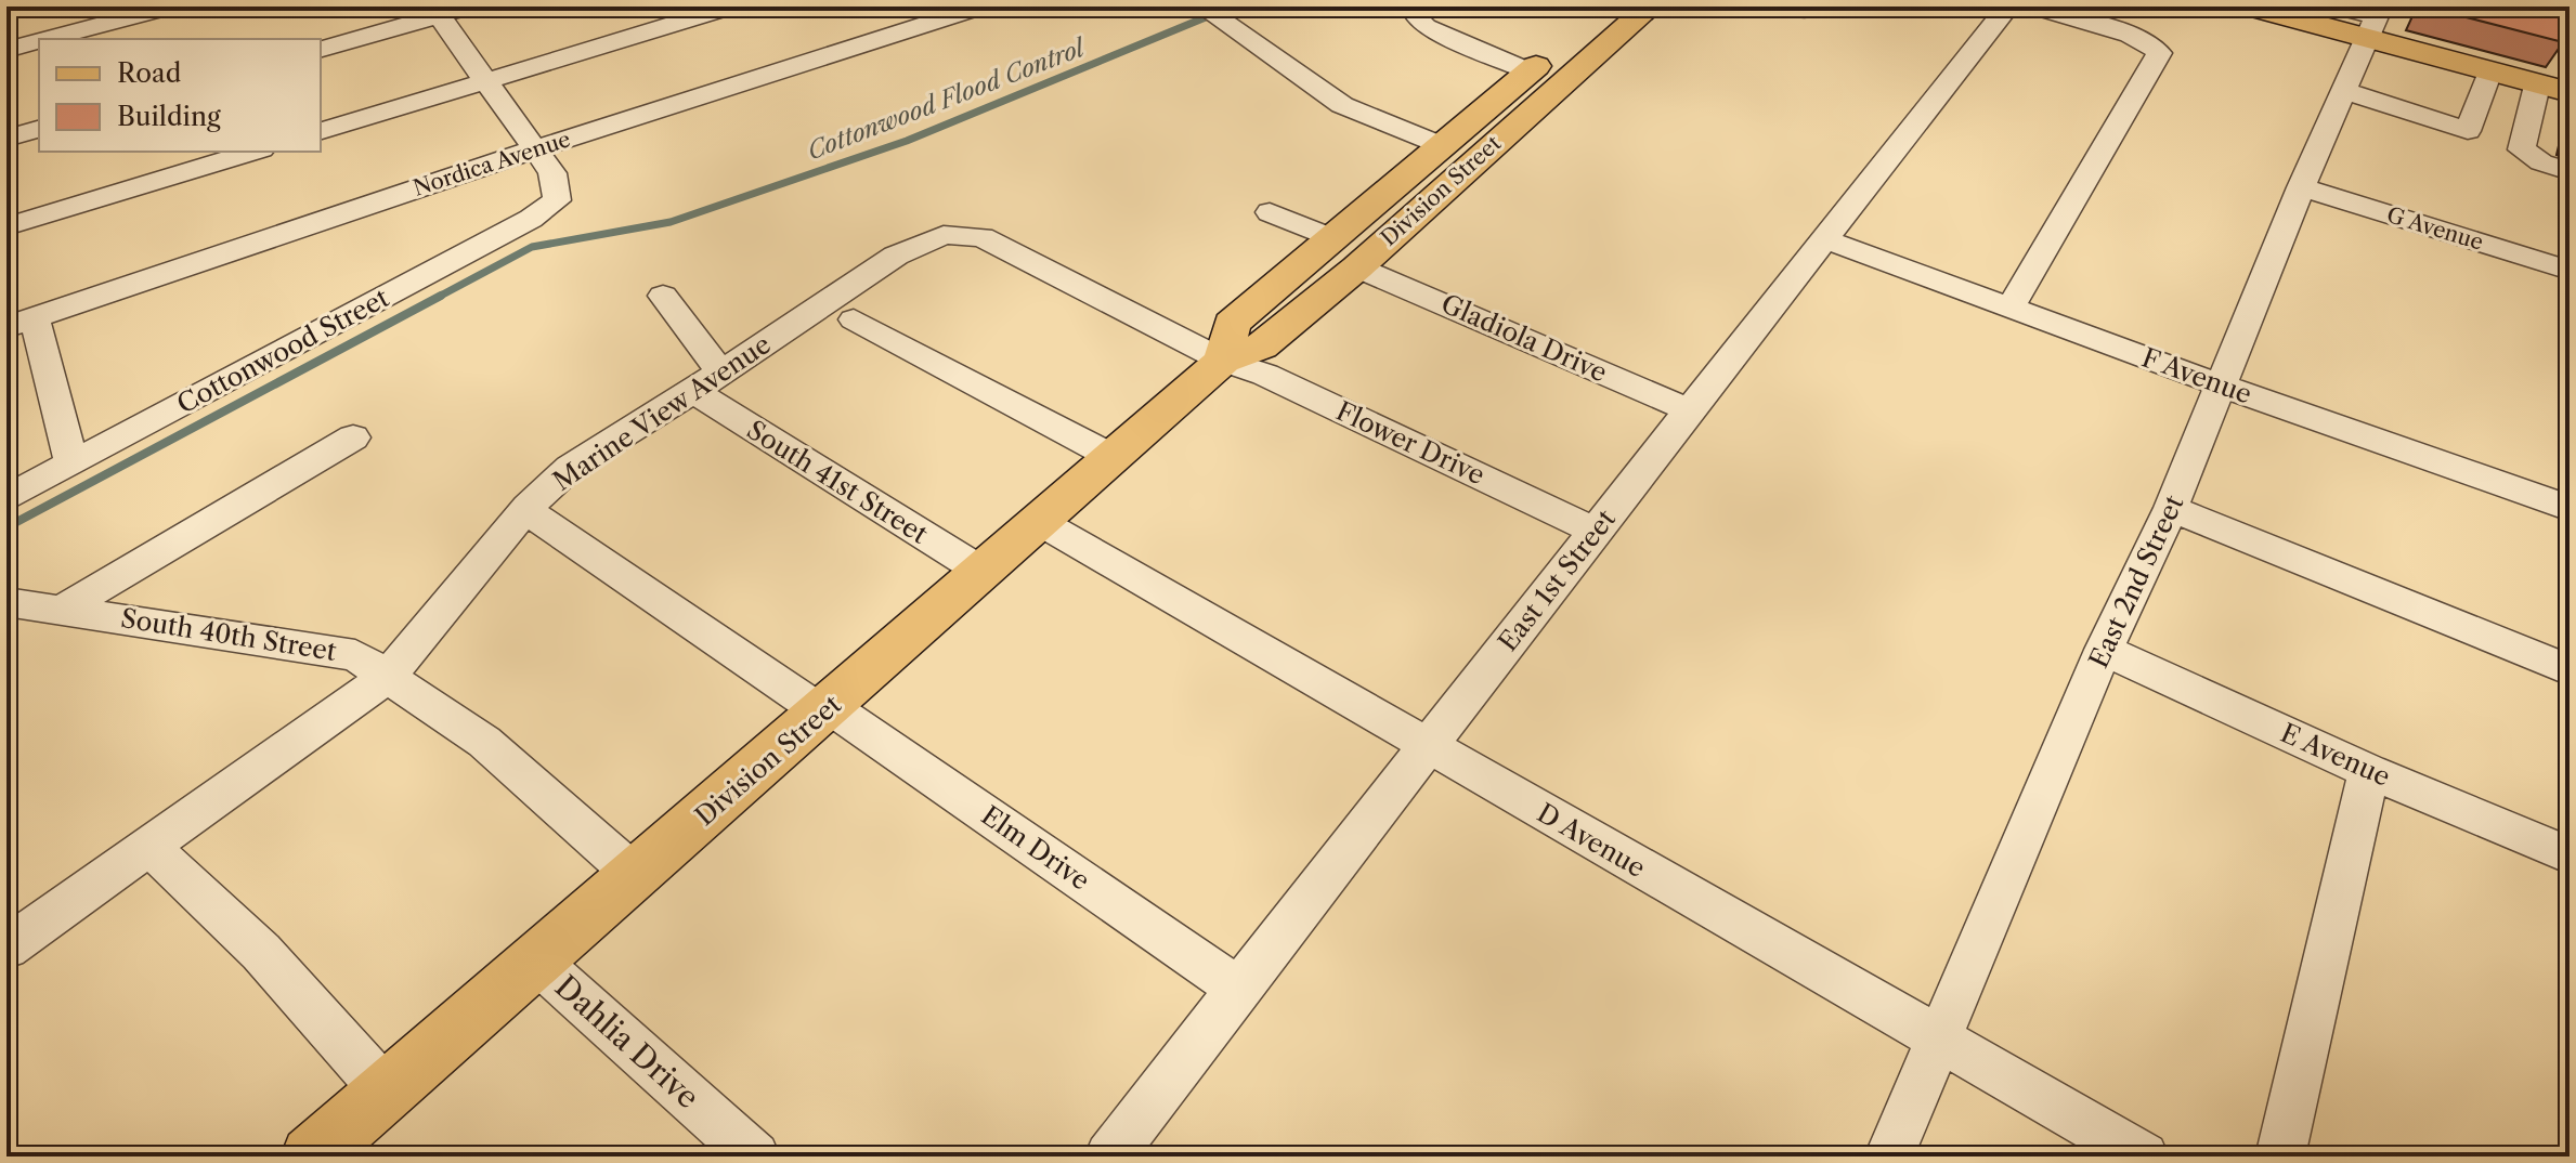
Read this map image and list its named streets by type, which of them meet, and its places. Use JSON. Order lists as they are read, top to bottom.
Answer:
{
  "streets": {
    "main road": ["Division Street"],
    "street": [
      "Nordica Avenue",
      "G Avenue",
      "Gladiola Drive",
      "Cottonwood Street",
      "F Avenue",
      "Marine View Avenue",
      "Flower Drive",
      "South 41st Street",
      "East 1st Street",
      "East 2nd Street",
      "South 40th Street",
      "E Avenue",
      "D Avenue",
      "Elm Drive",
      "Dahlia Drive"
    ]
  },
  "crossings": [
    ["Nordica Avenue", "Cottonwood Street"],
    ["Division Street", "Gladiola Drive"],
    ["Division Street", "Marine View Avenue"],
    ["Division Street", "Flower Drive"],
    ["Division Street", "South 41st Street"],
    ["Division Street", "South 40th Street"],
    ["Division Street", "D Avenue"],
    ["Division Street", "Elm Drive"],
    ["Division Street", "Dahlia Drive"],
    ["G Avenue", "East 2nd Street"],
    ["Gladiola Drive", "East 1st Street"],
    ["F Avenue", "East 1st Street"],
    ["F Avenue", "East 2nd Street"],
    ["Marine View Avenue", "Flower Drive"],
    ["Marine View Avenue", "South 41st Street"],
    ["Marine View Avenue", "South 40th Street"],
    ["Marine View Avenue", "Elm Drive"],
    ["Flower Drive", "East 1st Street"],
    ["East 1st Street", "D Avenue"],
    ["East 1st Street", "Elm Drive"],
    ["East 2nd Street", "E Avenue"],
    ["East 2nd Street", "D Avenue"]
  ],
  "water": ["Cottonwood Flood Control"],
  "legend": ["Road", "Building"]
}
